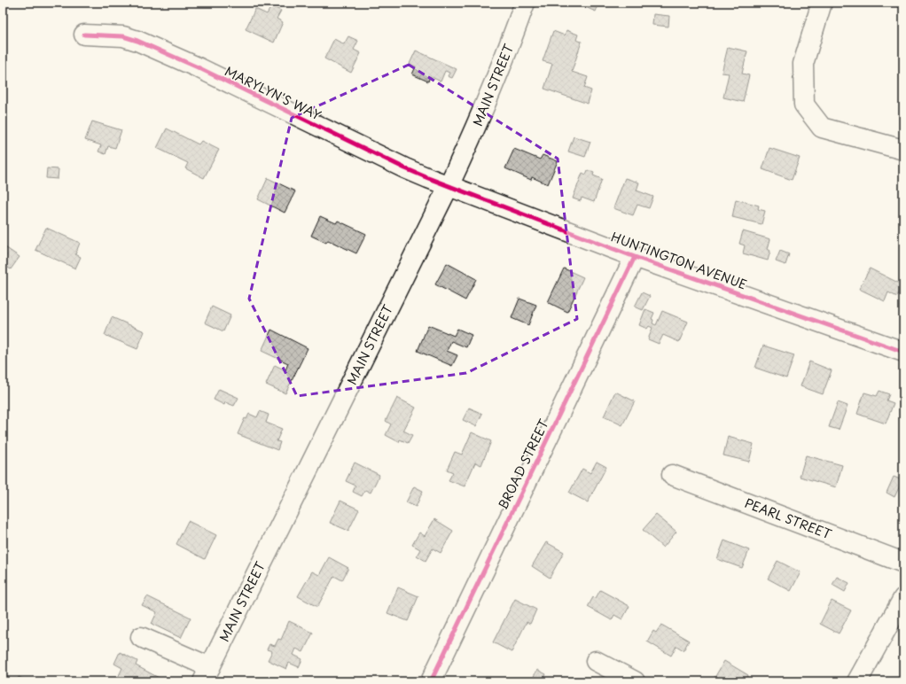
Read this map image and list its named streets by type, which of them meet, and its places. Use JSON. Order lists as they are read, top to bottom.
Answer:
{
  "streets": {
    "street": [
      "MAIN STREET",
      "MARYLYN'S WAY",
      "HUNTINGTON AVENUE",
      "BROAD STREET",
      "PEARL STREET"
    ]
  },
  "crossings": [
    ["MAIN STREET", "MARYLYN'S WAY"],
    ["MAIN STREET", "HUNTINGTON AVENUE"],
    ["MARYLYN'S WAY", "HUNTINGTON AVENUE"],
    ["HUNTINGTON AVENUE", "BROAD STREET"]
  ]
}
